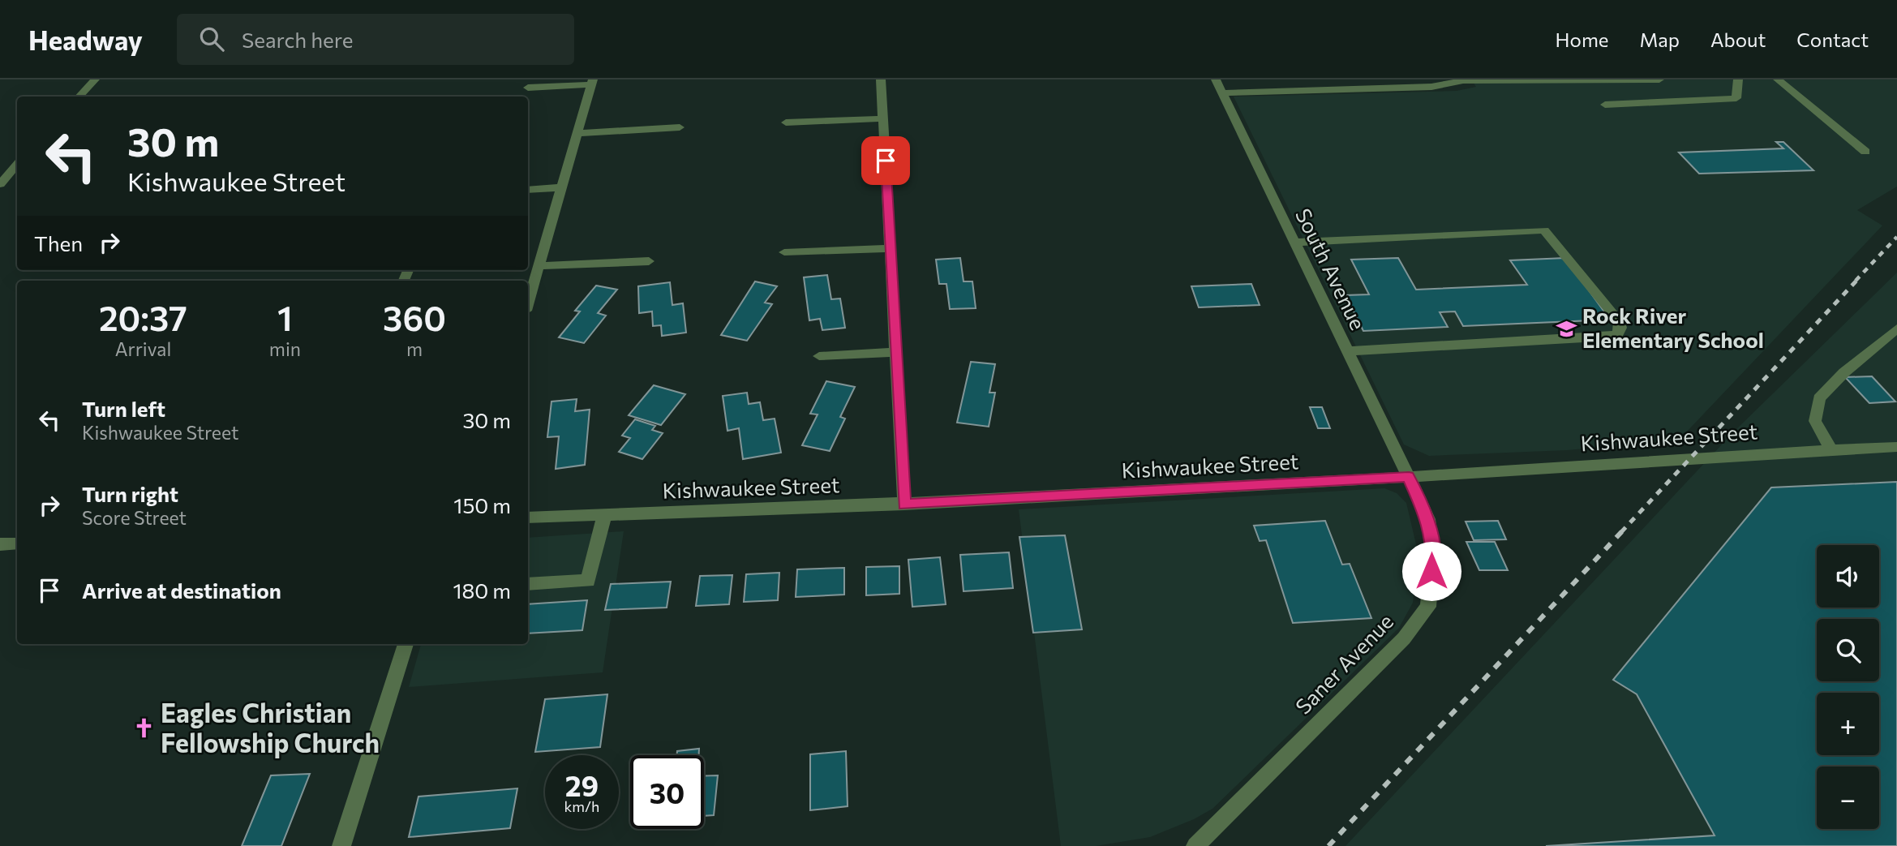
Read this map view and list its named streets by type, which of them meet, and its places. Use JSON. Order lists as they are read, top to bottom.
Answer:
{
  "streets": {
    "street": ["South Avenue", "Kishwaukee Street", "Saner Avenue"]
  },
  "crossings": [
    ["South Avenue", "Kishwaukee Street"],
    ["South Avenue", "Saner Avenue"],
    ["Kishwaukee Street", "Saner Avenue"]
  ],
  "places": {
    "school or university": ["Rock River Elementary School"],
    "church": ["Eagles Christian Fellowship Church"]
  },
  "page": {
    "header": "Headway",
    "search": "Search here",
    "nav": [
      "Home",
      "Map",
      "About",
      "Contact"
    ],
    "turn": ["30 m", "Kishwaukee Street"],
    "then": "Then",
    "eta": [
      "20:37",
      "Arrival",
      "1",
      "min",
      "360",
      "m"
    ],
    "list": [
      {
        "name": "Turn left",
        "note": "Kishwaukee Street",
        "value": "30 m"
      },
      {
        "name": "Turn right",
        "note": "Score Street",
        "value": "150 m"
      },
      {
        "name": "Arrive at destination",
        "value": "180 m"
      }
    ],
    "map_buttons": ["+", "−"],
    "speed": "29 km/h",
    "limit": "30"
  }
}
